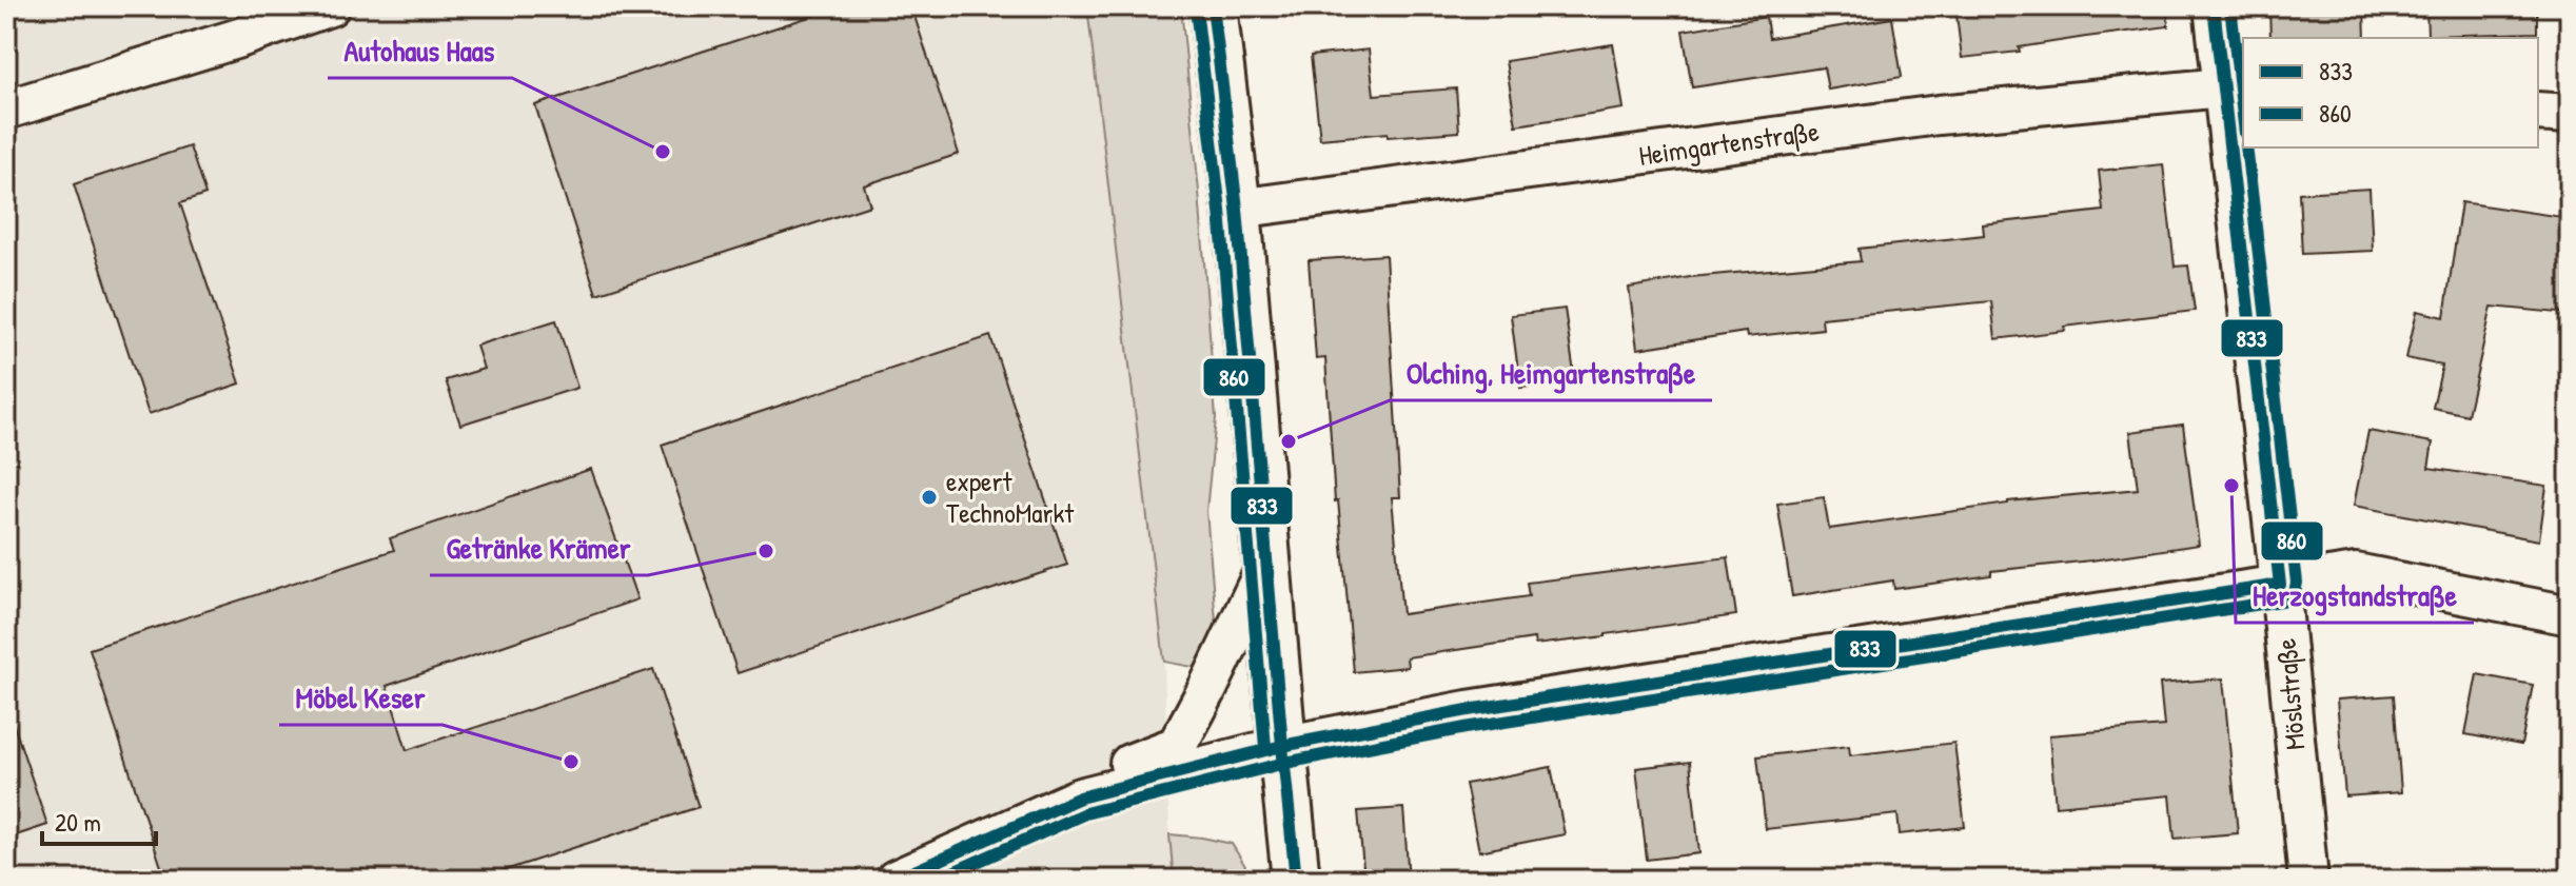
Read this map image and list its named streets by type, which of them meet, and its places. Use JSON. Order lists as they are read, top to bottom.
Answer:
{
  "streets": {
    "street": ["Heimgartenstraße", "Möslstraße"]
  },
  "crossings": [
    ["Heimgartenstraße", "Möslstraße"]
  ],
  "places": [
    "Autohaus Haas",
    "Olching, Heimgartenstraße",
    "Herzogstandstraße",
    "expert TechnoMarkt",
    "Getränke Krämer",
    "Möbel Keser"
  ],
  "lines": ["transit line 833", "transit line 860"],
  "legend": ["833", "860"],
  "scale_bar": "20 m"
}
